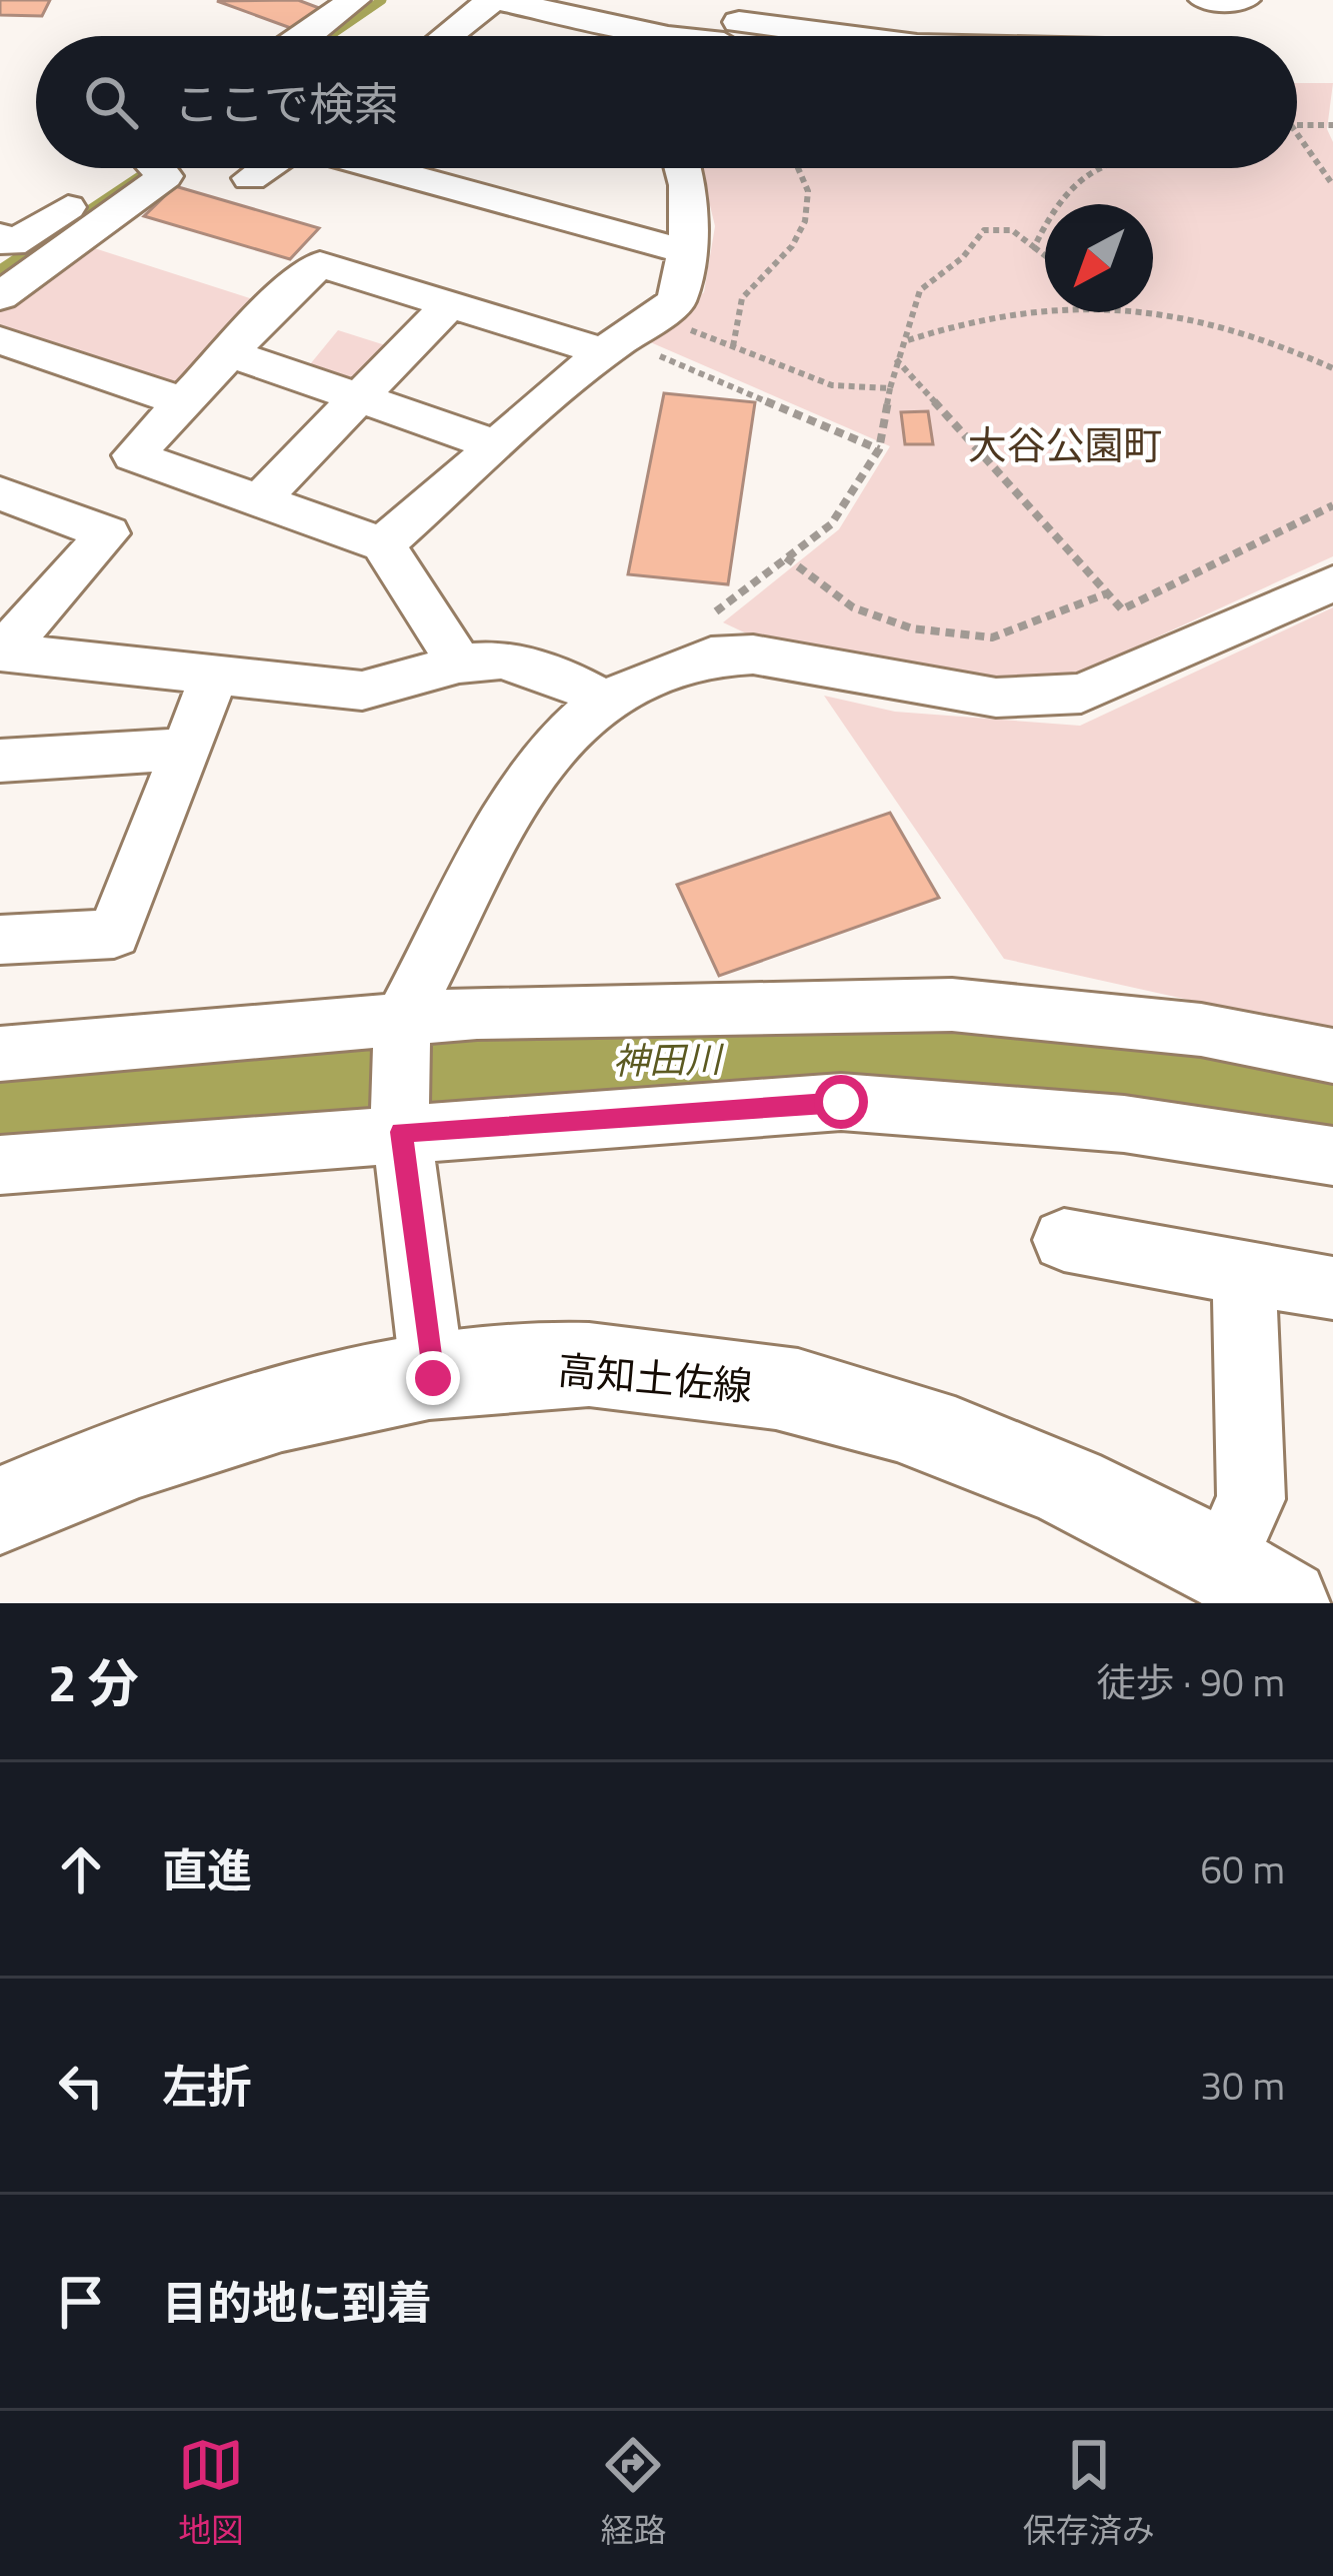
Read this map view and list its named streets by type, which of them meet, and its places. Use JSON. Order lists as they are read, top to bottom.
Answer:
{
  "streets": {
    "main road": ["高知土佐線"]
  },
  "districts": ["大谷公園町"],
  "water": ["神田川"],
  "north": "bottom left",
  "page": {
    "search": "ここで検索",
    "heading": ["2 分", "徒歩 · 90 m"],
    "list": [
      ["直進", "60 m"],
      ["左折", "30 m"],
      "目的地に到着"
    ],
    "nav": ["地図", "経路", "保存済み"]
  }
}
